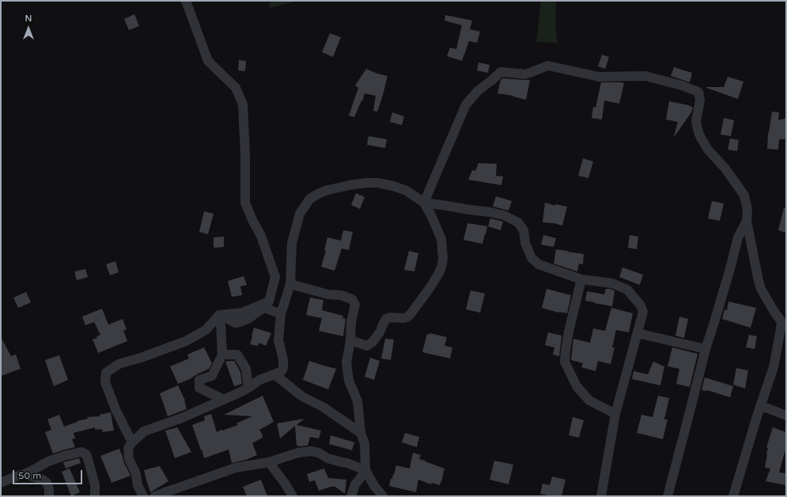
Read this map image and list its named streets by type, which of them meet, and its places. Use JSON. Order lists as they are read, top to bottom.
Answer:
{
  "scale_bar": "50 m",
  "north": "top"
}
